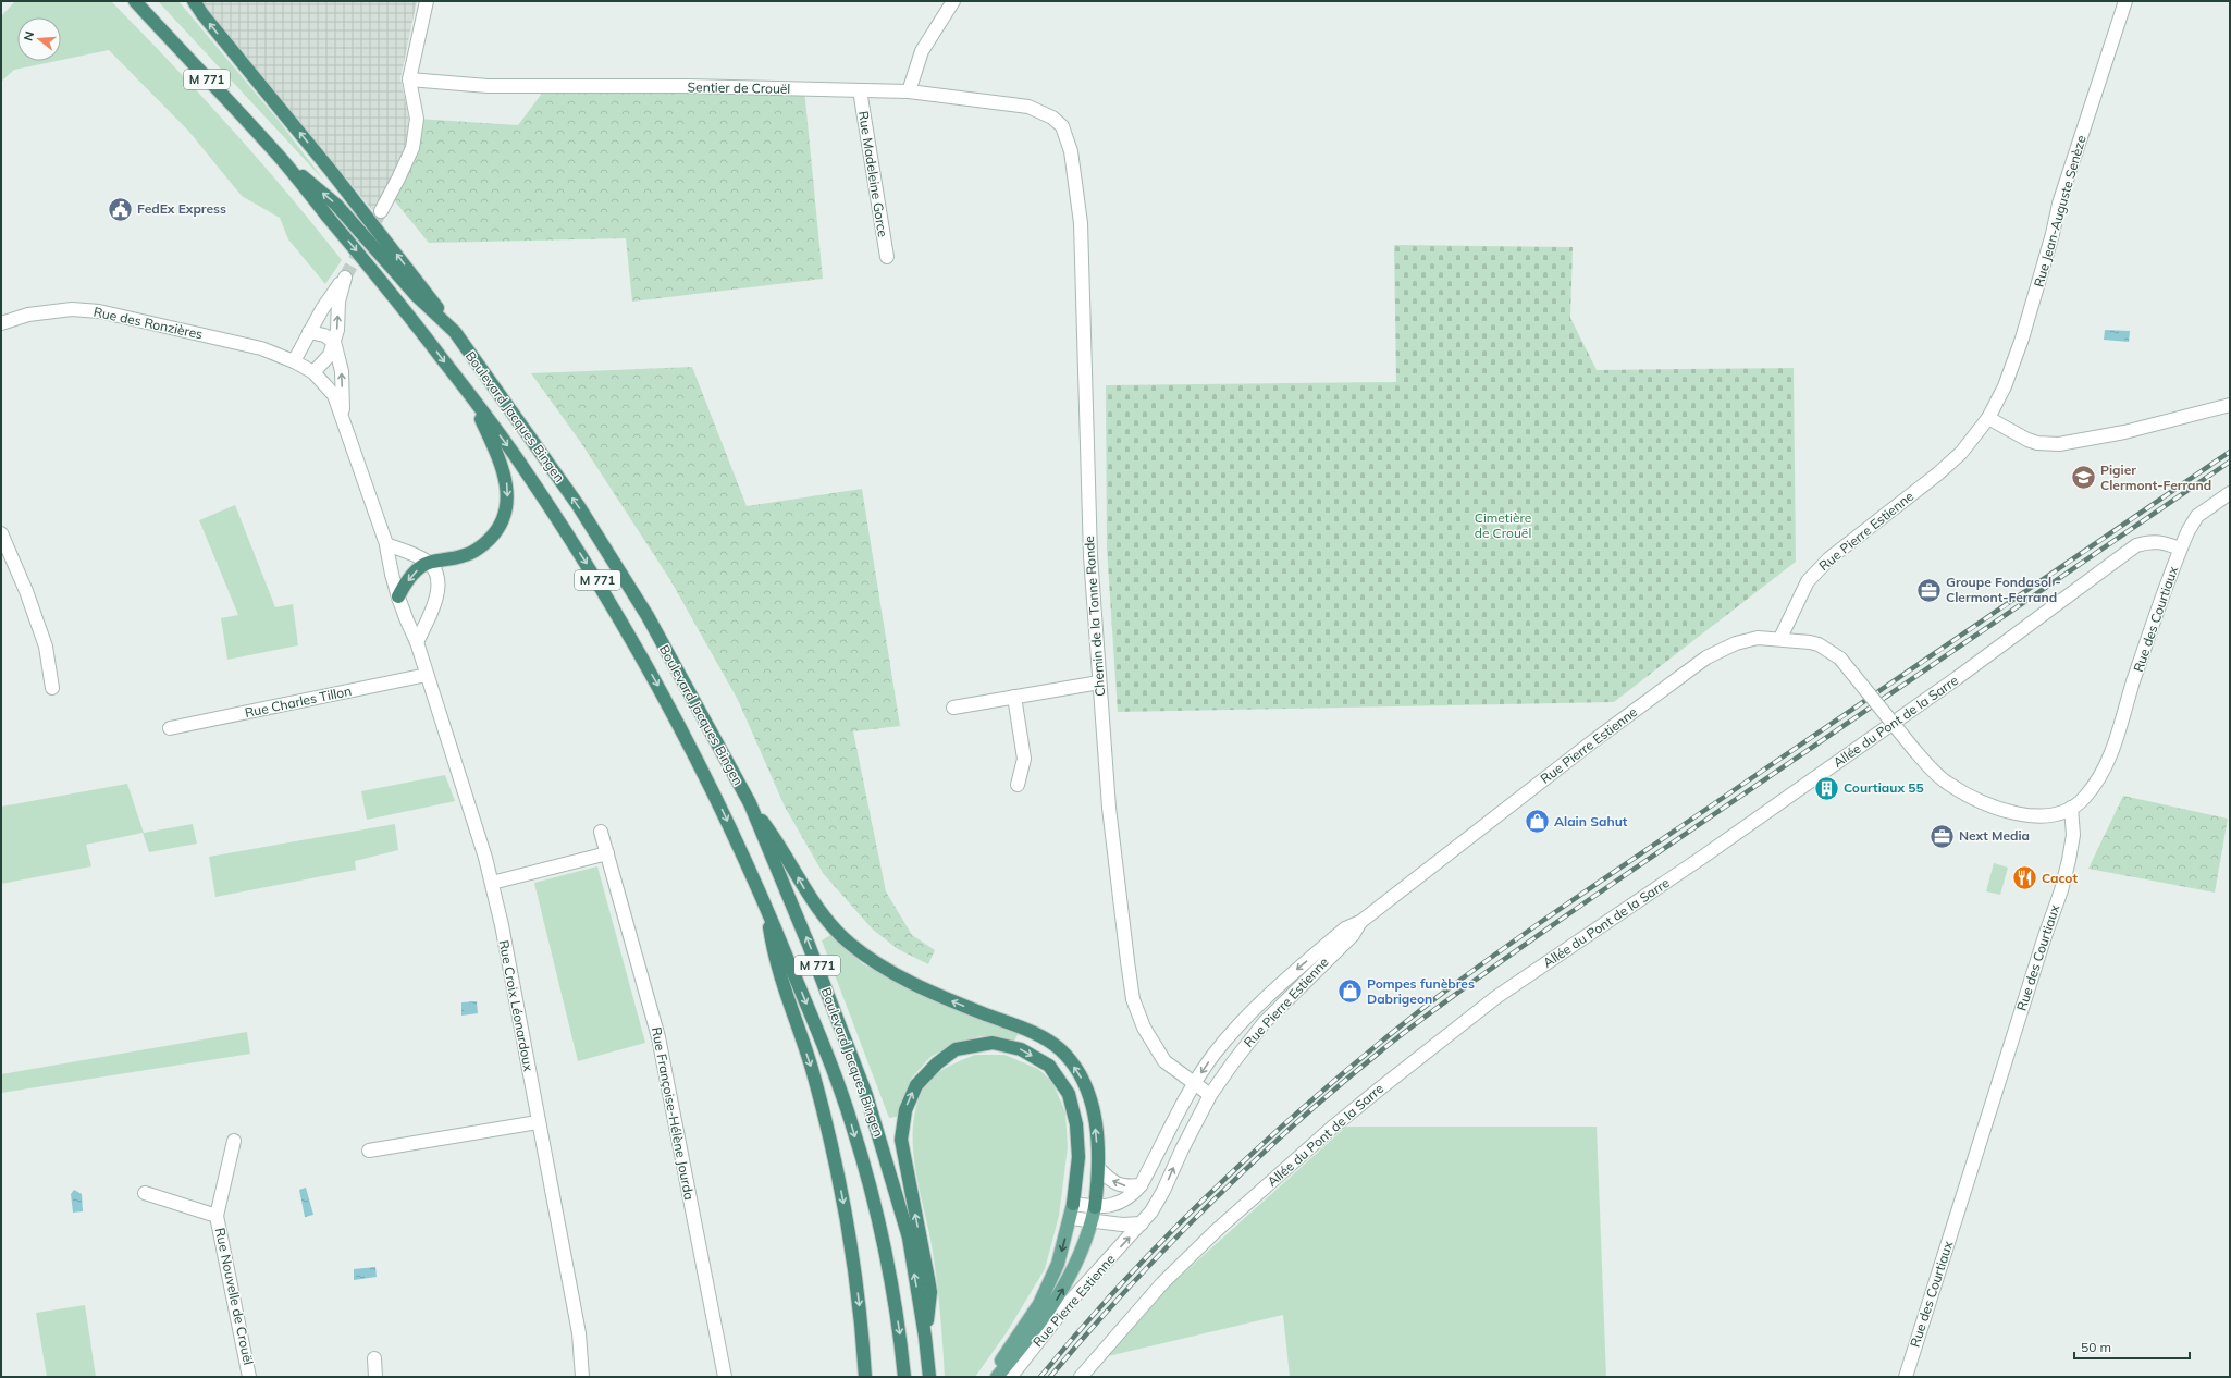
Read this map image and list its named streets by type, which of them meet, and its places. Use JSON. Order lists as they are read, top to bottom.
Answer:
{
  "streets": {
    "highway": ["M 771", "Boulevard Jacques Bingen"],
    "main road": ["Rue Pierre Estienne"],
    "street": [
      "Sentier de Crouël",
      "Rue Madeleine Gorce",
      "Rue Jean-Auguste Senèze",
      "Rue des Ronzières",
      "Chemin de la Tonne Ronde",
      "Rue des Courtiaux",
      "Rue Charles Tillon",
      "Allée du Pont de la Sarre",
      "Rue Croix Léonardoux",
      "Rue Françoise-Hélène Jourda",
      "Rue Nouvelle de Crouël"
    ]
  },
  "crossings": [
    ["Sentier de Crouël", "Rue Madeleine Gorce"],
    ["Sentier de Crouël", "Chemin de la Tonne Ronde"],
    ["Rue Jean-Auguste Senèze", "Rue Pierre Estienne"],
    ["Rue des Ronzières", "Rue Croix Léonardoux"],
    ["Rue Pierre Estienne", "Chemin de la Tonne Ronde"],
    ["Rue des Courtiaux", "Allée du Pont de la Sarre"],
    ["Rue Charles Tillon", "Rue Croix Léonardoux"]
  ],
  "parks": ["Cimetière de Crouël"],
  "places": {
    "public building": ["FedEx Express"],
    "school or university": ["Pigier Clermont-Ferrand"],
    "office": ["Groupe Fondasol - Clermont-Ferrand", "Next Media"],
    "building": ["Courtiaux 55"],
    "shop": ["Alain Sahut", "Pompes funèbres Dabrigeon"],
    "restaurant": ["Cacot"]
  },
  "scale_bar": "50 m",
  "north": "left"
}
